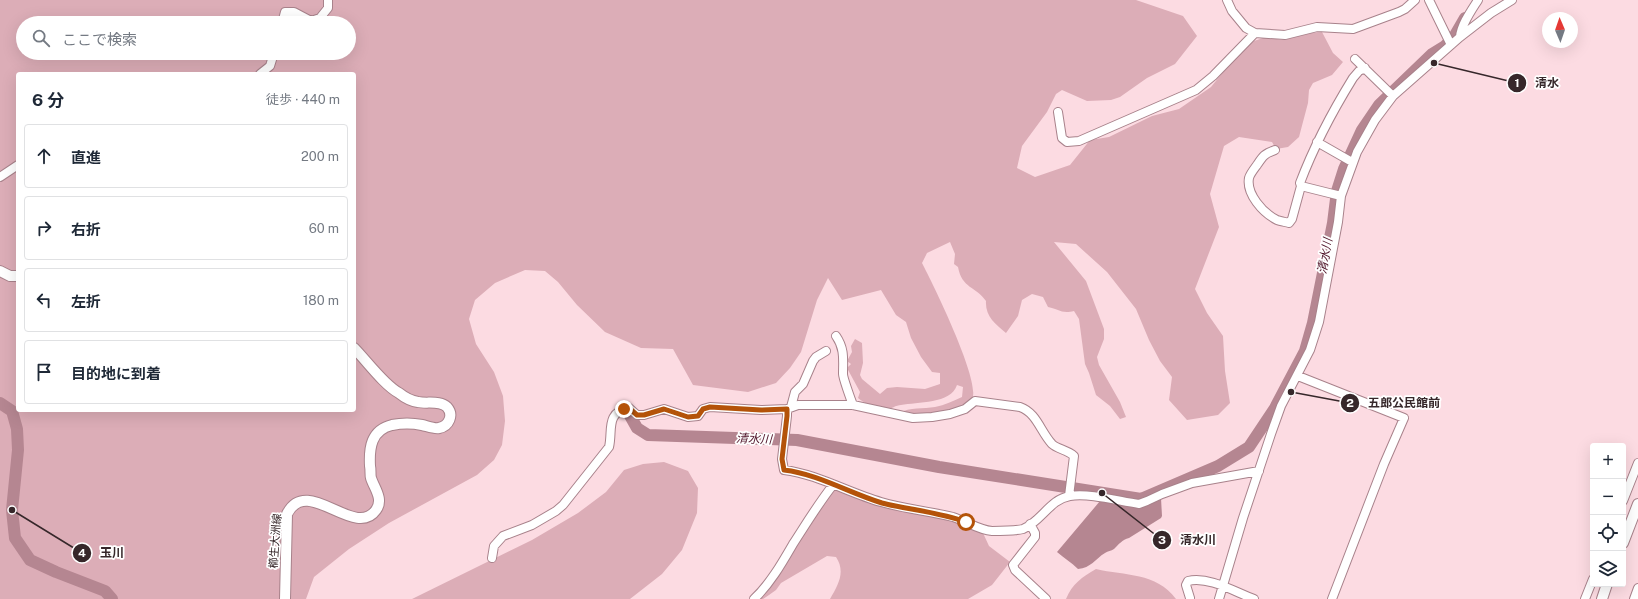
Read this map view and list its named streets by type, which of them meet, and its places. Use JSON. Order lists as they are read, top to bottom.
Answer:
{
  "streets": {
    "main road": ["櫛生大洲線"]
  },
  "water": ["清水川"],
  "places": [
    "清水",
    "五郎公民館前",
    "清水川",
    "玉川"
  ],
  "north": "top",
  "page": {
    "search": "ここで検索",
    "heading": ["6 分", "徒歩 · 440 m"],
    "list": [
      ["直進", "200 m"],
      ["右折", "60 m"],
      ["左折", "180 m"],
      "目的地に到着"
    ],
    "map_buttons": ["+", "−"]
  }
}
